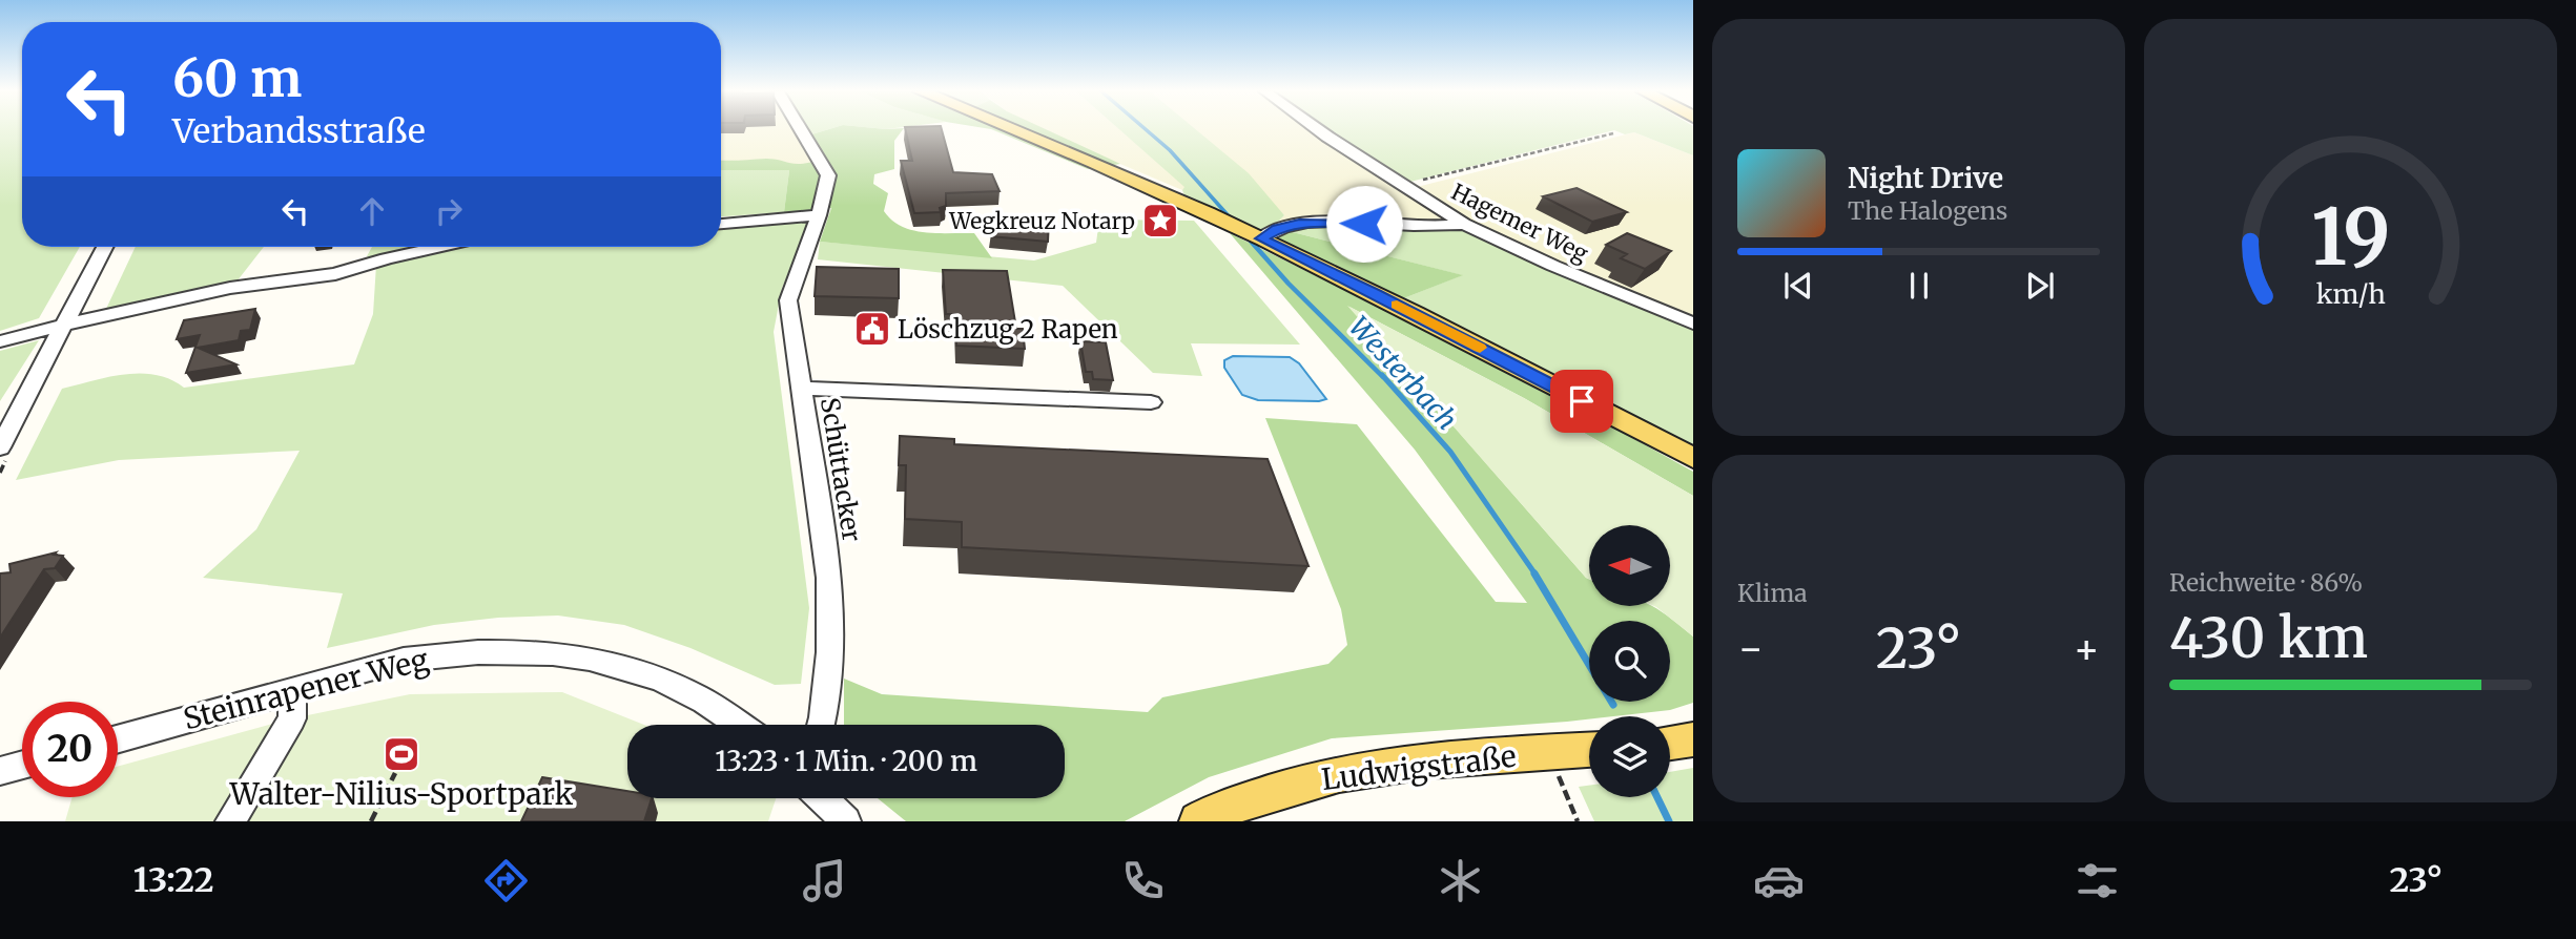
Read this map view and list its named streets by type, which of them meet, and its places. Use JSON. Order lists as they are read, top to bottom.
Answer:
{
  "streets": {
    "main road": ["Ludwigstraße"],
    "street": ["Hagemer Weg", "Schüttacker", "Steinrapener Weg"]
  },
  "water": ["Westerbach"],
  "places": {
    "place": ["Wegkreuz Notarp"],
    "public building": ["Löschzug 2 Rapen"],
    "sports": ["Walter-Nilius-Sportpark"]
  },
  "north": "left",
  "page": {
    "turn": ["60 m", "Verbandsstraße"],
    "song": ["Night Drive", "The Halogens"],
    "tile": [
      "Klima",
      ["Reichweite · 86%", "430 km"]
    ],
    "heat": ["−", "23°", "+"],
    "limit": "20",
    "trip": "13:23 · 1 Min. · 200 m",
    "tabs": ["13:22", "23°"],
    "gauge": ["19", "km/h"]
  }
}
